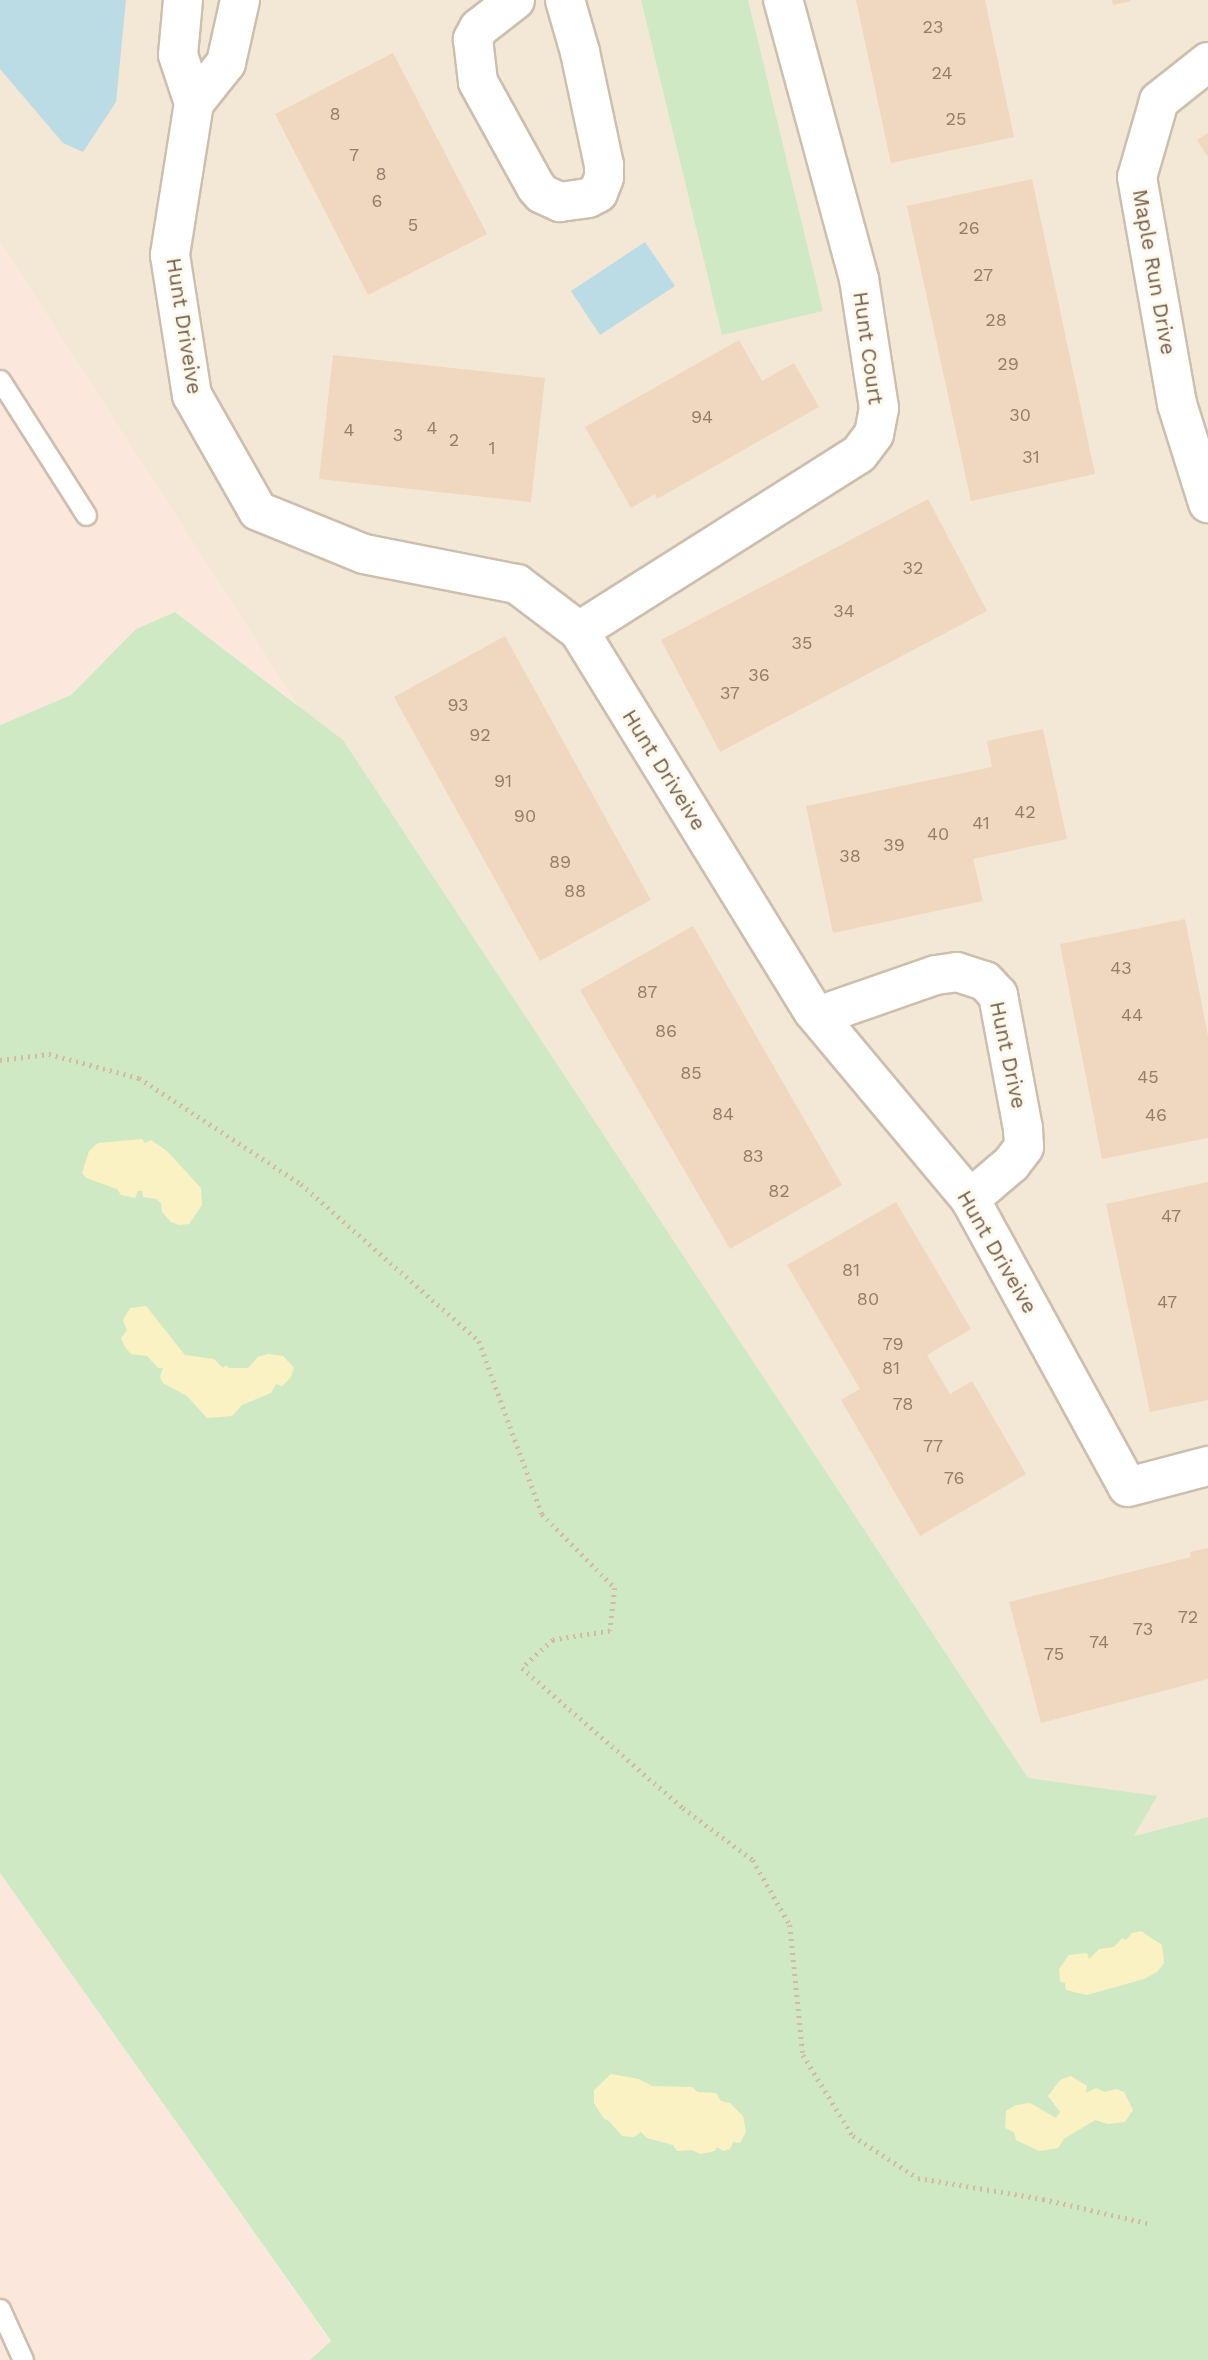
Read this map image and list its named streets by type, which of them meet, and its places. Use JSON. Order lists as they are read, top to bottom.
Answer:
{
  "streets": {
    "street": [
      "Maple Run Drive",
      "Hunt Driveive",
      "Hunt Court",
      "Hunt Drive"
    ]
  },
  "crossings": [
    ["Hunt Driveive", "Hunt Court"],
    ["Hunt Driveive", "Hunt Drive"]
  ],
  "house_numbers": [
    "23",
    "24",
    "8",
    "25",
    "7",
    "8",
    "6",
    "5",
    "26",
    "27",
    "28",
    "29",
    "30",
    "94",
    "4",
    "4",
    "3",
    "2",
    "1",
    "31",
    "32",
    "34",
    "35",
    "36",
    "37",
    "93",
    "92",
    "91",
    "42",
    "90",
    "41",
    "40",
    "39",
    "38",
    "89",
    "88",
    "43",
    "87",
    "44",
    "86",
    "85",
    "45",
    "84",
    "46",
    "83",
    "82",
    "47",
    "81",
    "80",
    "47",
    "79",
    "81",
    "78",
    "77",
    "76",
    "72",
    "73",
    "74",
    "75"
  ]
}
